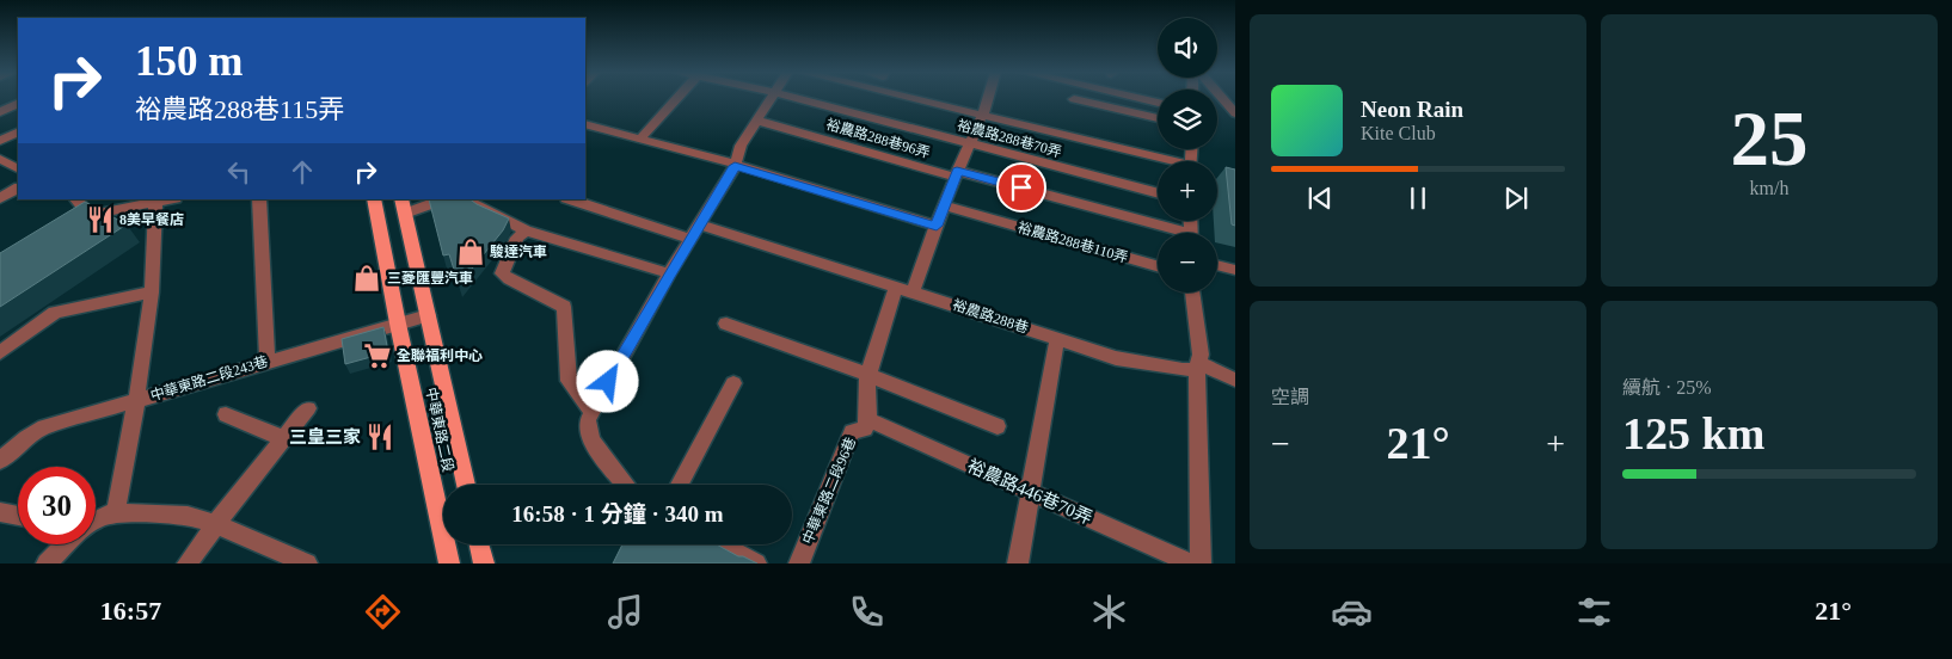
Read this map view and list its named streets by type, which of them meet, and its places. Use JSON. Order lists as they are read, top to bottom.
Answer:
{
  "streets": {
    "main road": ["中華東路二段"],
    "street": [
      "裕農路288巷96弄",
      "裕農路288巷70弄",
      "裕農路288巷110弄",
      "裕農路288巷",
      "中華東路二段243巷",
      "中華東路二段96巷",
      "裕農路446巷70弄"
    ]
  },
  "crossings": [
    ["中華東路二段243巷", "中華東路二段"],
    ["中華東路二段96巷", "裕農路446巷70弄"]
  ],
  "places": {
    "restaurant": ["8美早餐店", "三皇三家"],
    "shop": ["駿達汽車", "三菱匯豐汽車"],
    "supermarket": ["全聯福利中心"]
  },
  "page": {
    "tile": [
      ["25", "km/h"],
      "空調",
      ["續航 · 25%", "125 km"]
    ],
    "map_buttons": ["+", "−"],
    "turn": ["150 m", "裕農路288巷115弄"],
    "song": ["Neon Rain", "Kite Club"],
    "heat": ["−", "21°", "+"],
    "limit": "30",
    "trip": "16:58 · 1 分鐘 · 340 m",
    "tabs": ["16:57", "21°"]
  }
}
